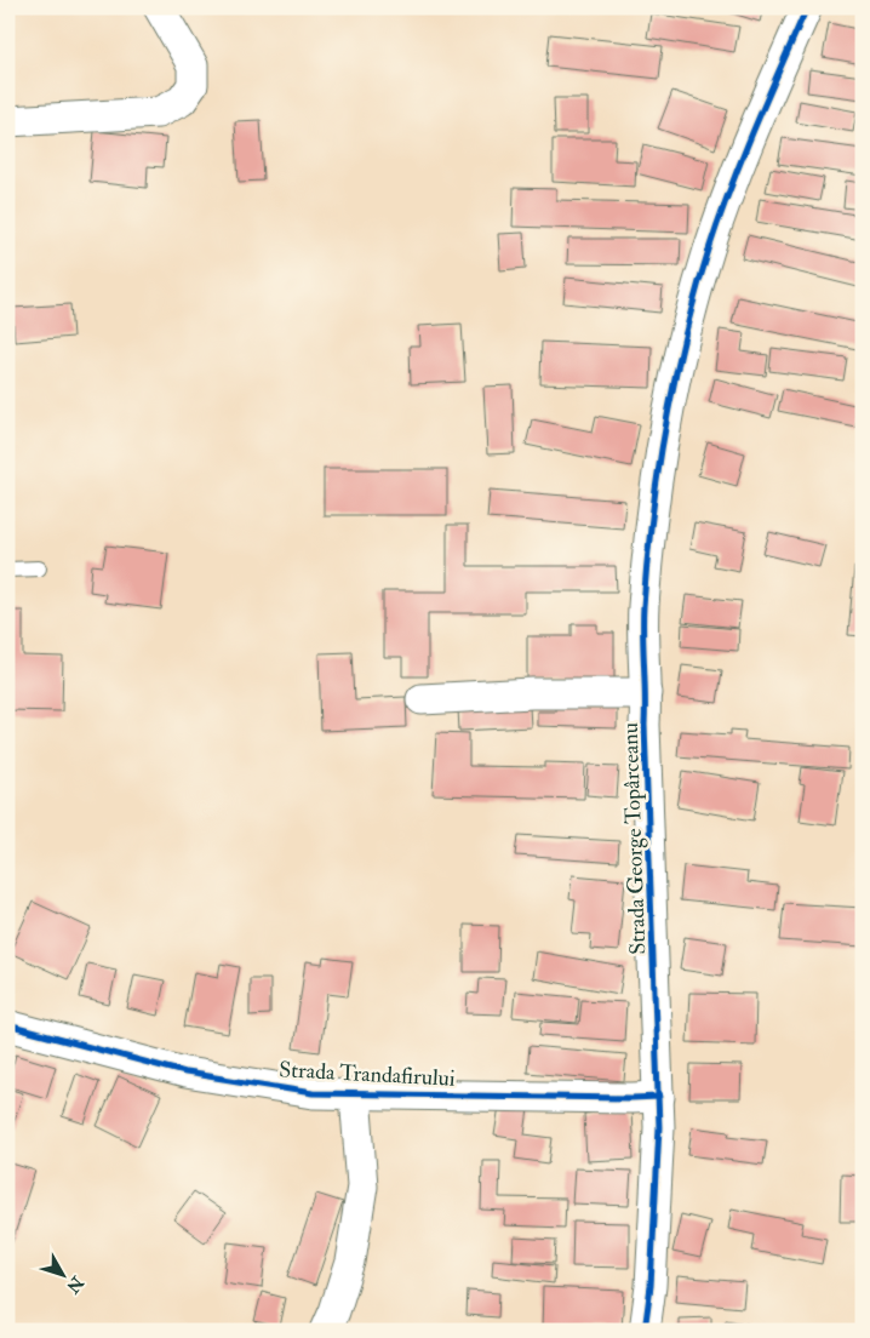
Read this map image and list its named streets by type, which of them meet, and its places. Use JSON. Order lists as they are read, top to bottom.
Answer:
{
  "streets": {
    "street": ["Strada George Topârceanu", "Strada Trandafirului"]
  },
  "crossings": [
    ["Strada George Topârceanu", "Strada Trandafirului"]
  ],
  "north": "bottom right"
}
